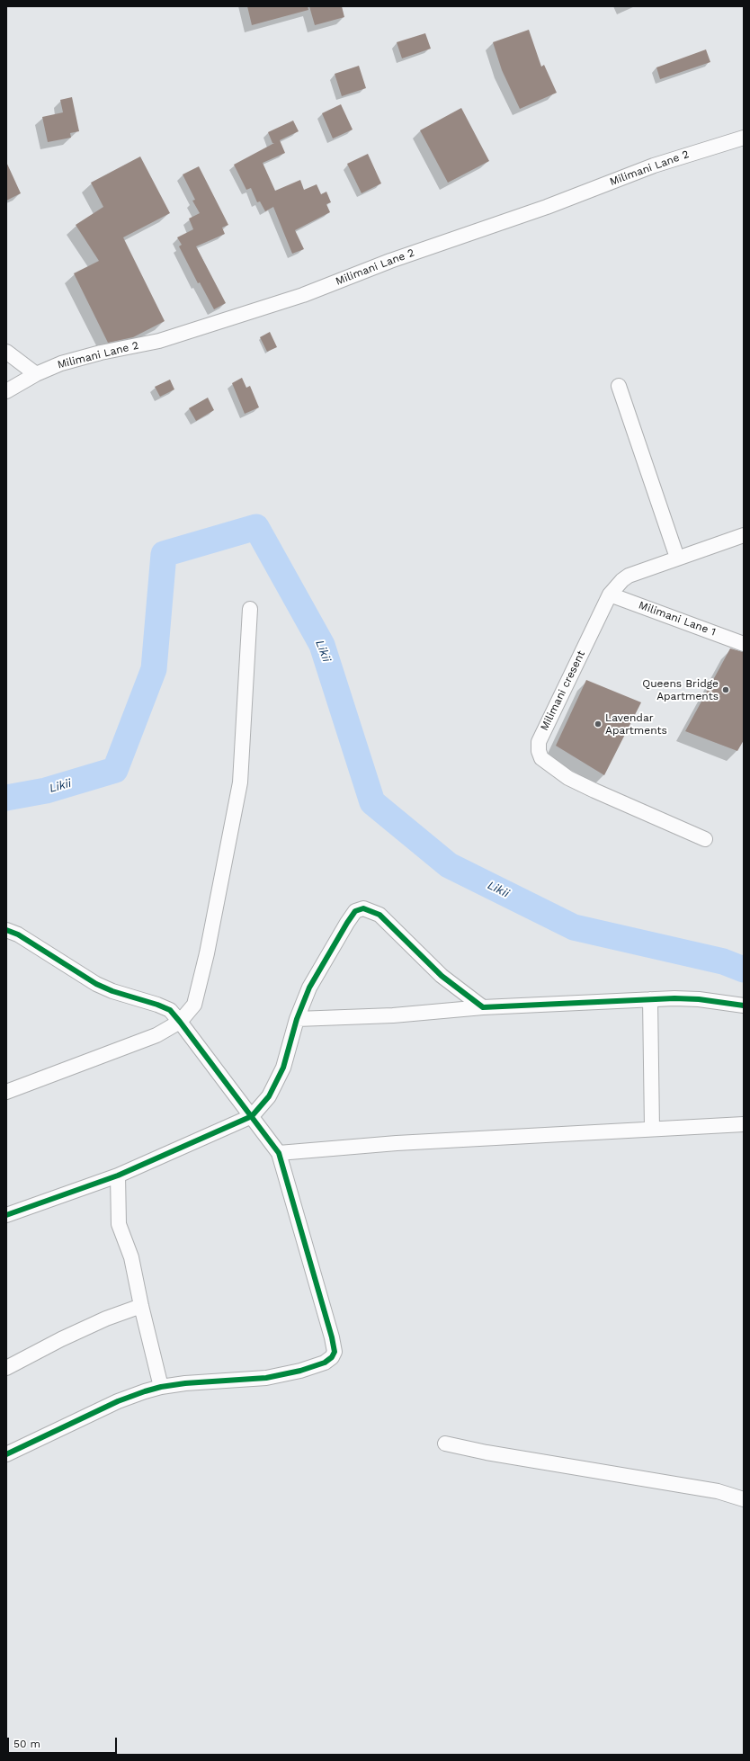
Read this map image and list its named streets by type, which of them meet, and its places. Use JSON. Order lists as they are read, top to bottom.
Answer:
{
  "streets": {
    "street": ["Milimani Lane 2", "Milimani Lane 1", "Milimani cresent"]
  },
  "crossings": [
    ["Milimani Lane 1", "Milimani cresent"]
  ],
  "water": ["Likii"],
  "places": ["Queens Bridge Apartments", "Lavendar Apartments"],
  "scale_bar": "50 m"
}
